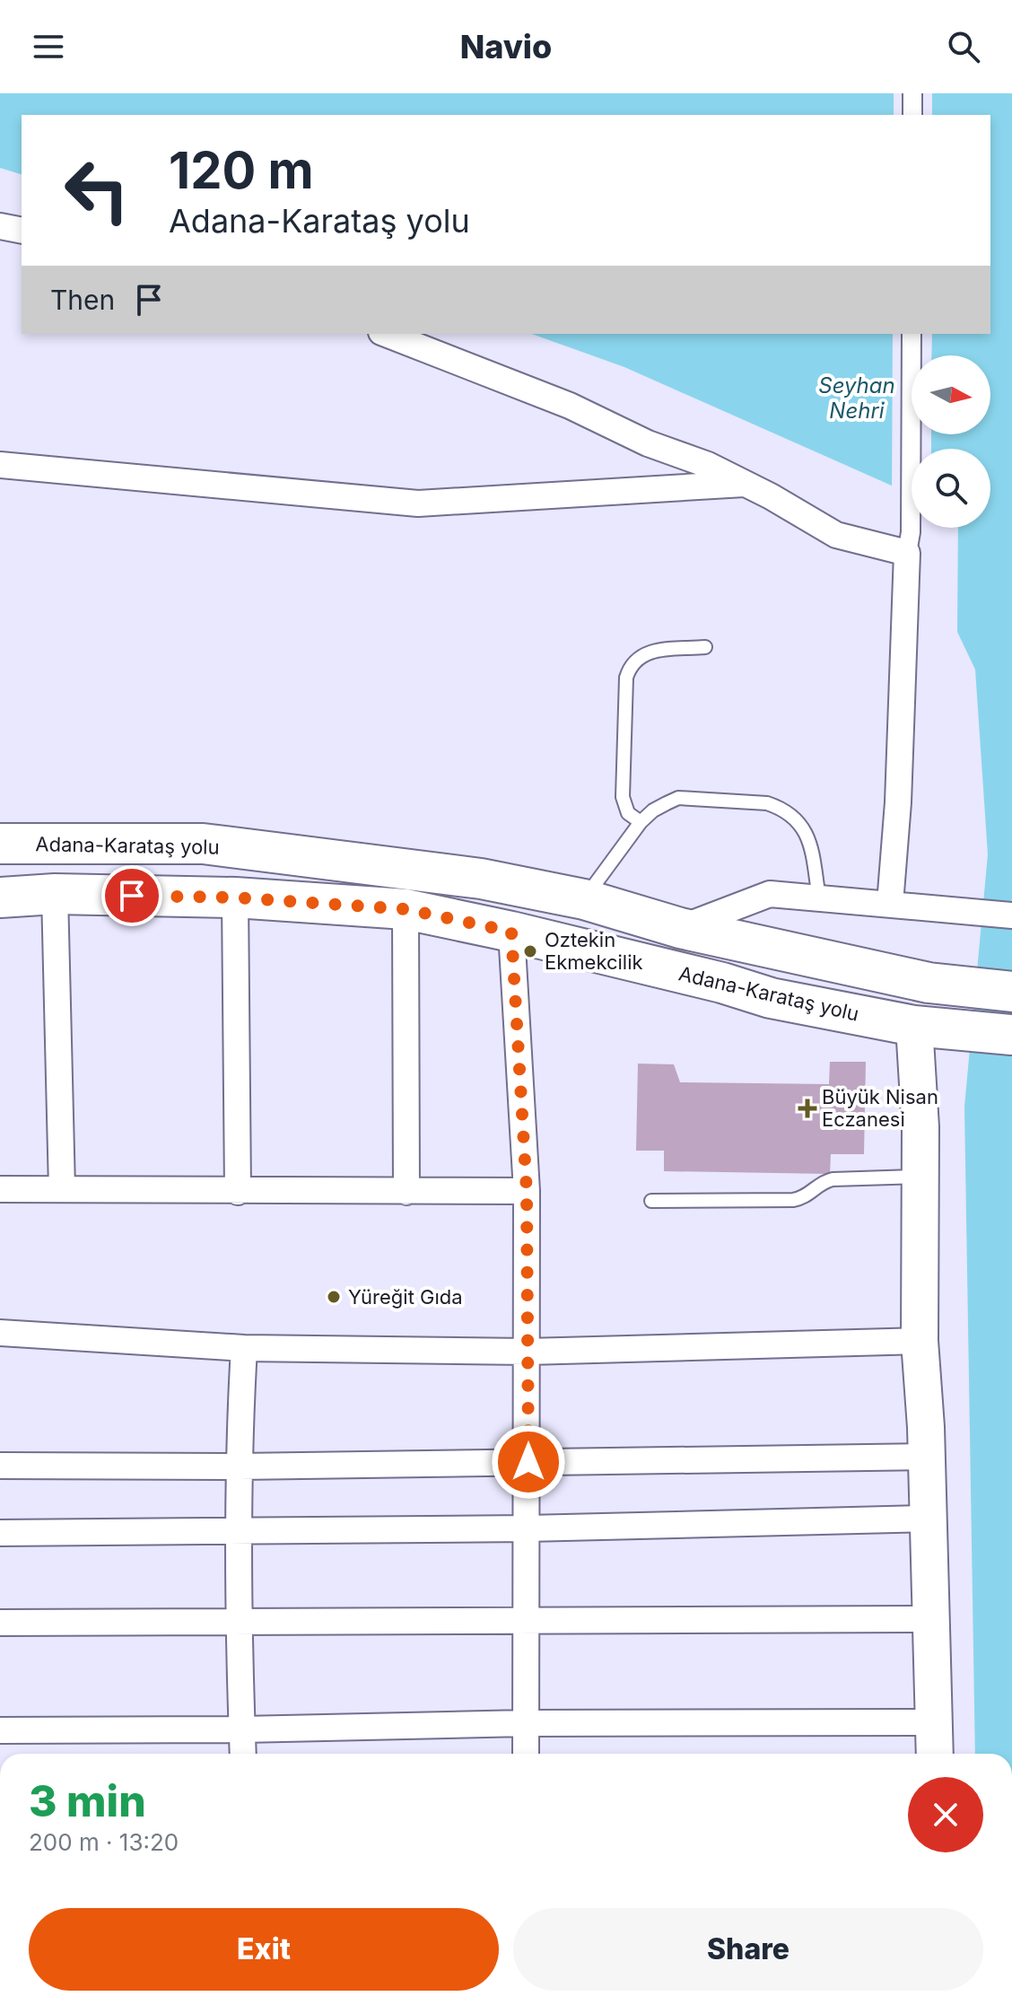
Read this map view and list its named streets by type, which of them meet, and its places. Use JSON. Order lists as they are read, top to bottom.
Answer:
{
  "streets": {
    "main road": ["Adana-Karataş yolu"]
  },
  "water": ["Seyhan Nehri"],
  "places": {
    "other": ["Oztekin Ekmekcilik", "Yüreğit Gıda"],
    "health": ["Büyük Nisan Eczanesi"]
  },
  "north": "right",
  "page": {
    "header": "Navio",
    "turn": ["120 m", "Adana-Karataş yolu"],
    "then": "Then",
    "heading": ["3 min", "200 m · 13:20"],
    "buttons": ["Exit", "Share"]
  }
}
